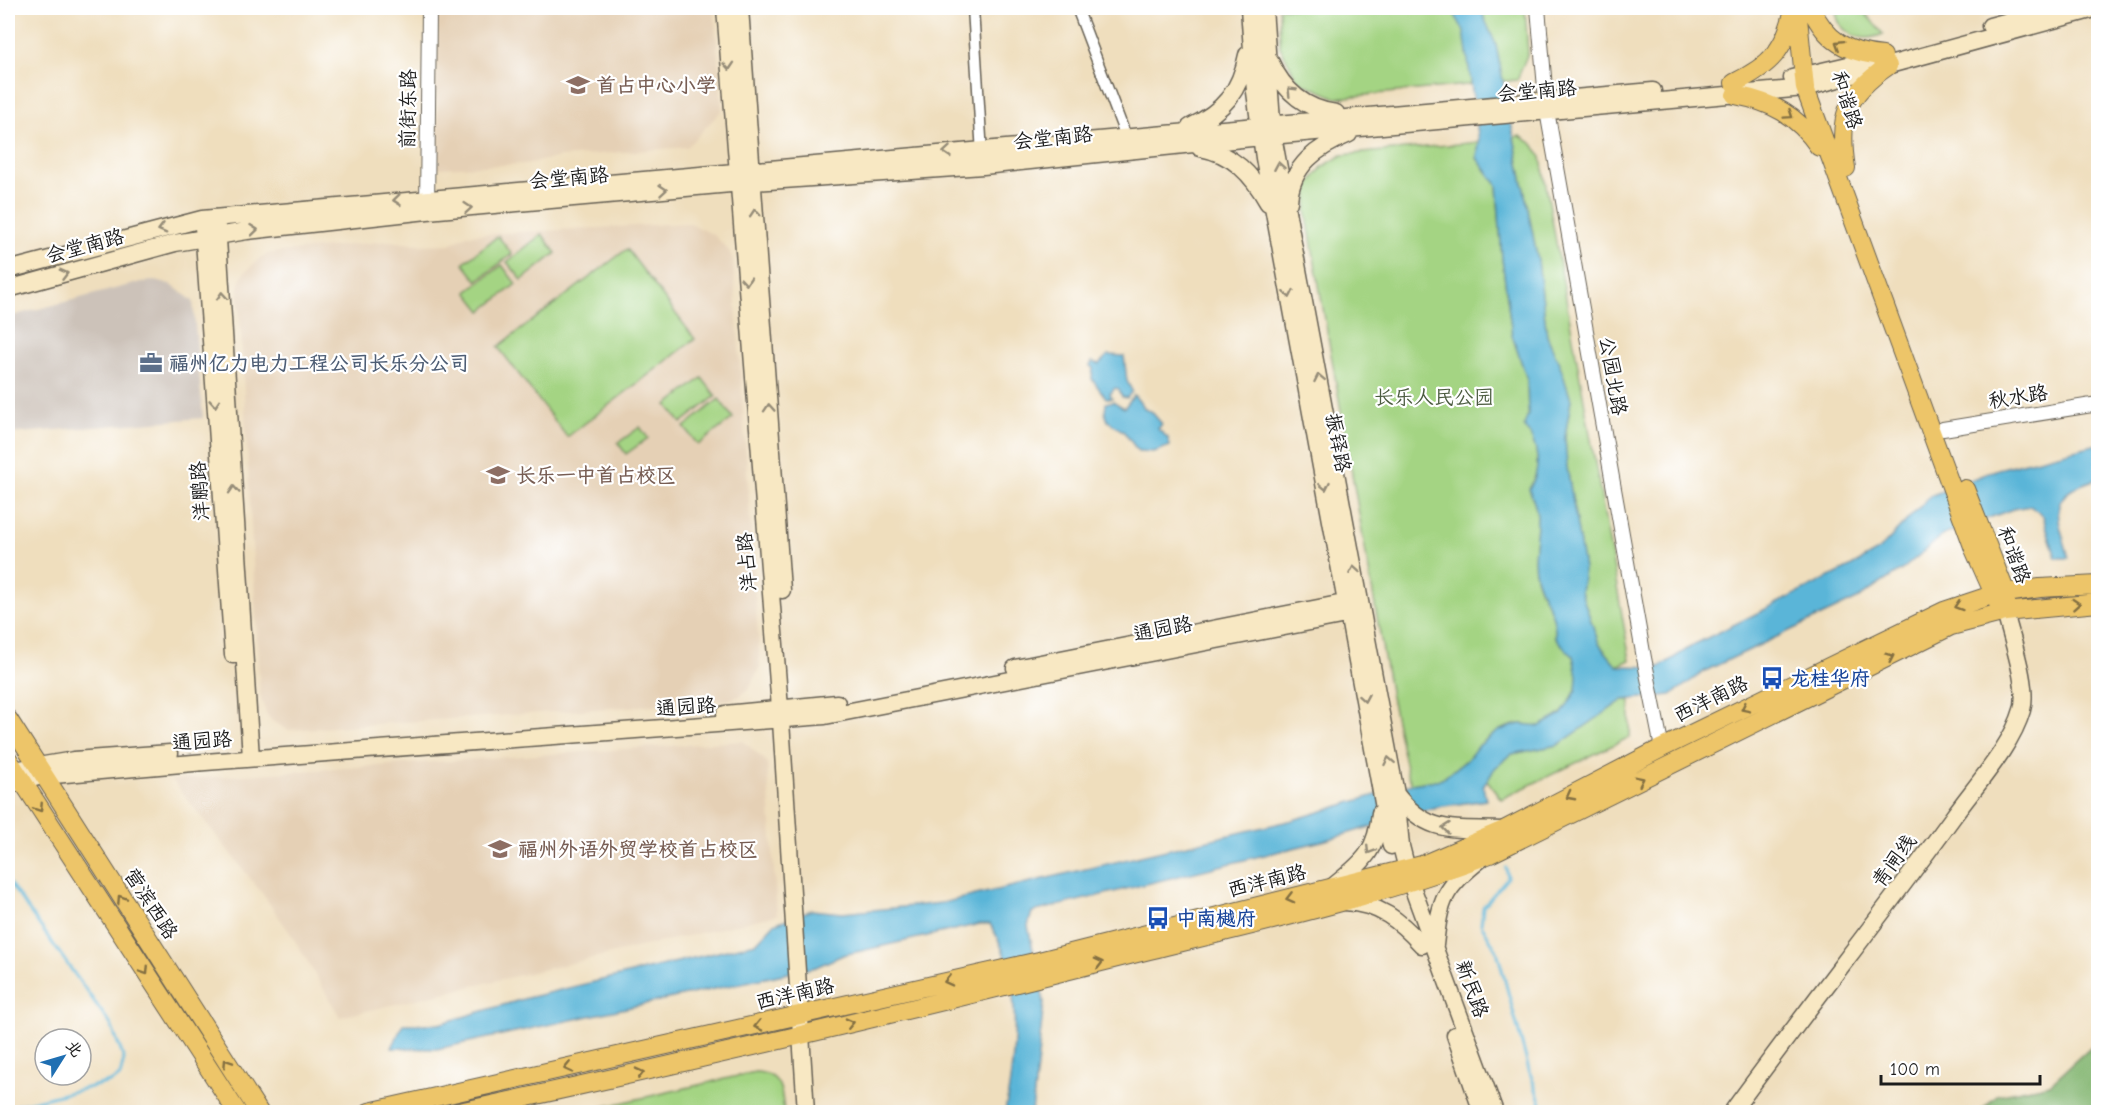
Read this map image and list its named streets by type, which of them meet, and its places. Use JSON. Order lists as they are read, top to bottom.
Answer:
{
  "streets": {
    "main road": [
      "会堂南路",
      "和谐路",
      "振铎路",
      "洋鹏路",
      "洋占路",
      "通园路",
      "西洋南路",
      "青闸线",
      "营滨西路",
      "新民路"
    ],
    "street": ["前街东路", "公园北路", "秋水路"]
  },
  "crossings": [
    ["会堂南路", "和谐路"],
    ["会堂南路", "前街东路"],
    ["会堂南路", "公园北路"],
    ["会堂南路", "振铎路"],
    ["会堂南路", "洋鹏路"],
    ["会堂南路", "洋占路"],
    ["和谐路", "秋水路"],
    ["和谐路", "西洋南路"],
    ["和谐路", "青闸线"],
    ["公园北路", "西洋南路"],
    ["振铎路", "通园路"],
    ["振铎路", "西洋南路"],
    ["振铎路", "新民路"],
    ["洋鹏路", "通园路"],
    ["洋占路", "通园路"],
    ["洋占路", "西洋南路"],
    ["通园路", "营滨西路"],
    ["西洋南路", "青闸线"],
    ["西洋南路", "新民路"]
  ],
  "parks": ["长乐人民公园"],
  "places": {
    "school or university": ["首占中心小学", "长乐一中首占校区", "福州外语外贸学校首占校区"],
    "office": ["福州亿力电力工程公司长乐分公司"],
    "bus stop": ["龙桂华府", "中南樾府"]
  },
  "scale_bar": "100 m",
  "north": "top right"
}
